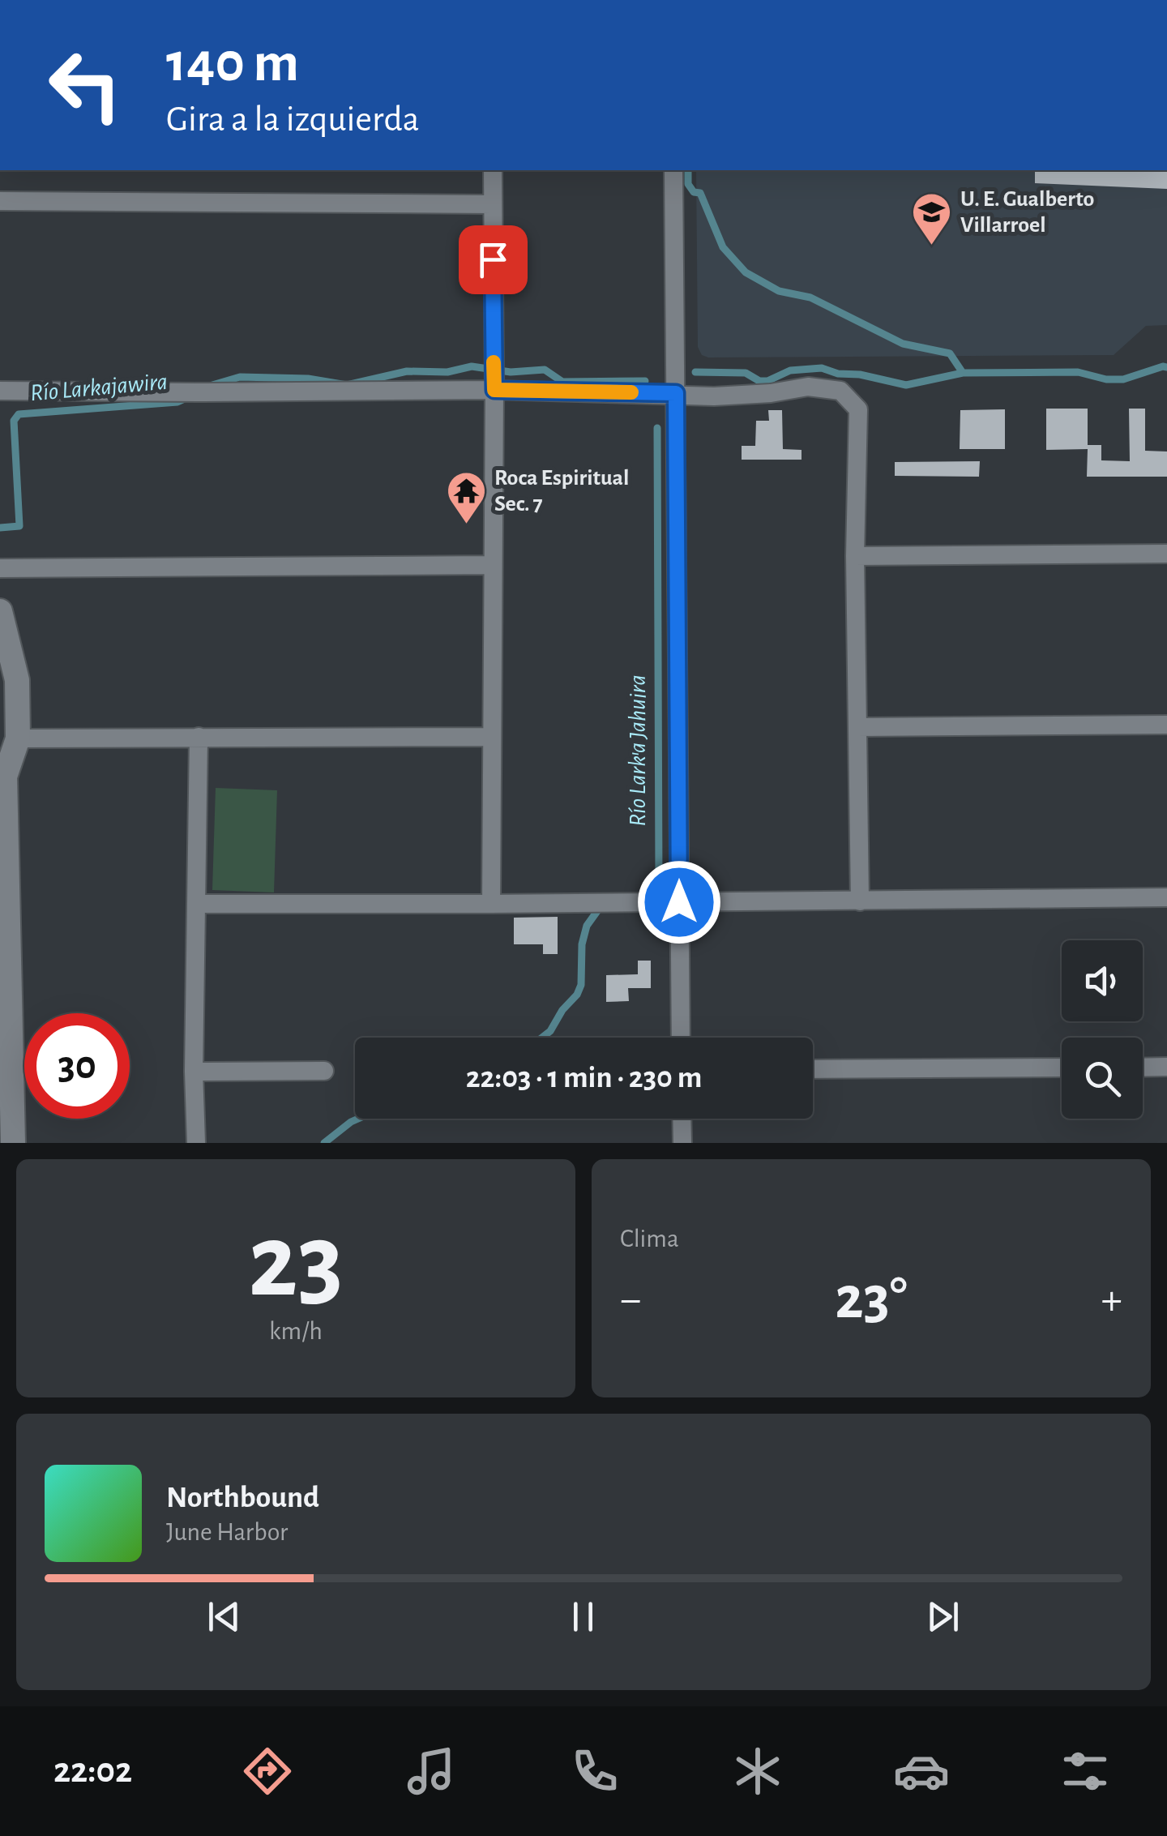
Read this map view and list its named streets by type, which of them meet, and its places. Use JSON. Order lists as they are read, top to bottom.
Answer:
{
  "water": ["Río Larkajawira", "Río Lark’a Jahuira"],
  "places": {
    "school or university": ["U. E. Gualberto Villarroel"],
    "temple": ["Roca Espiritual Sec. 7"]
  },
  "page": {
    "turn": ["140 m", "Gira a la izquierda"],
    "limit": "30",
    "trip": "22:03 · 1 min · 230 m",
    "tile": [
      ["23", "km/h"],
      "Clima"
    ],
    "heat": ["−", "23°", "+"],
    "song": ["Northbound", "June Harbor"],
    "tabs": "22:02"
  }
}
